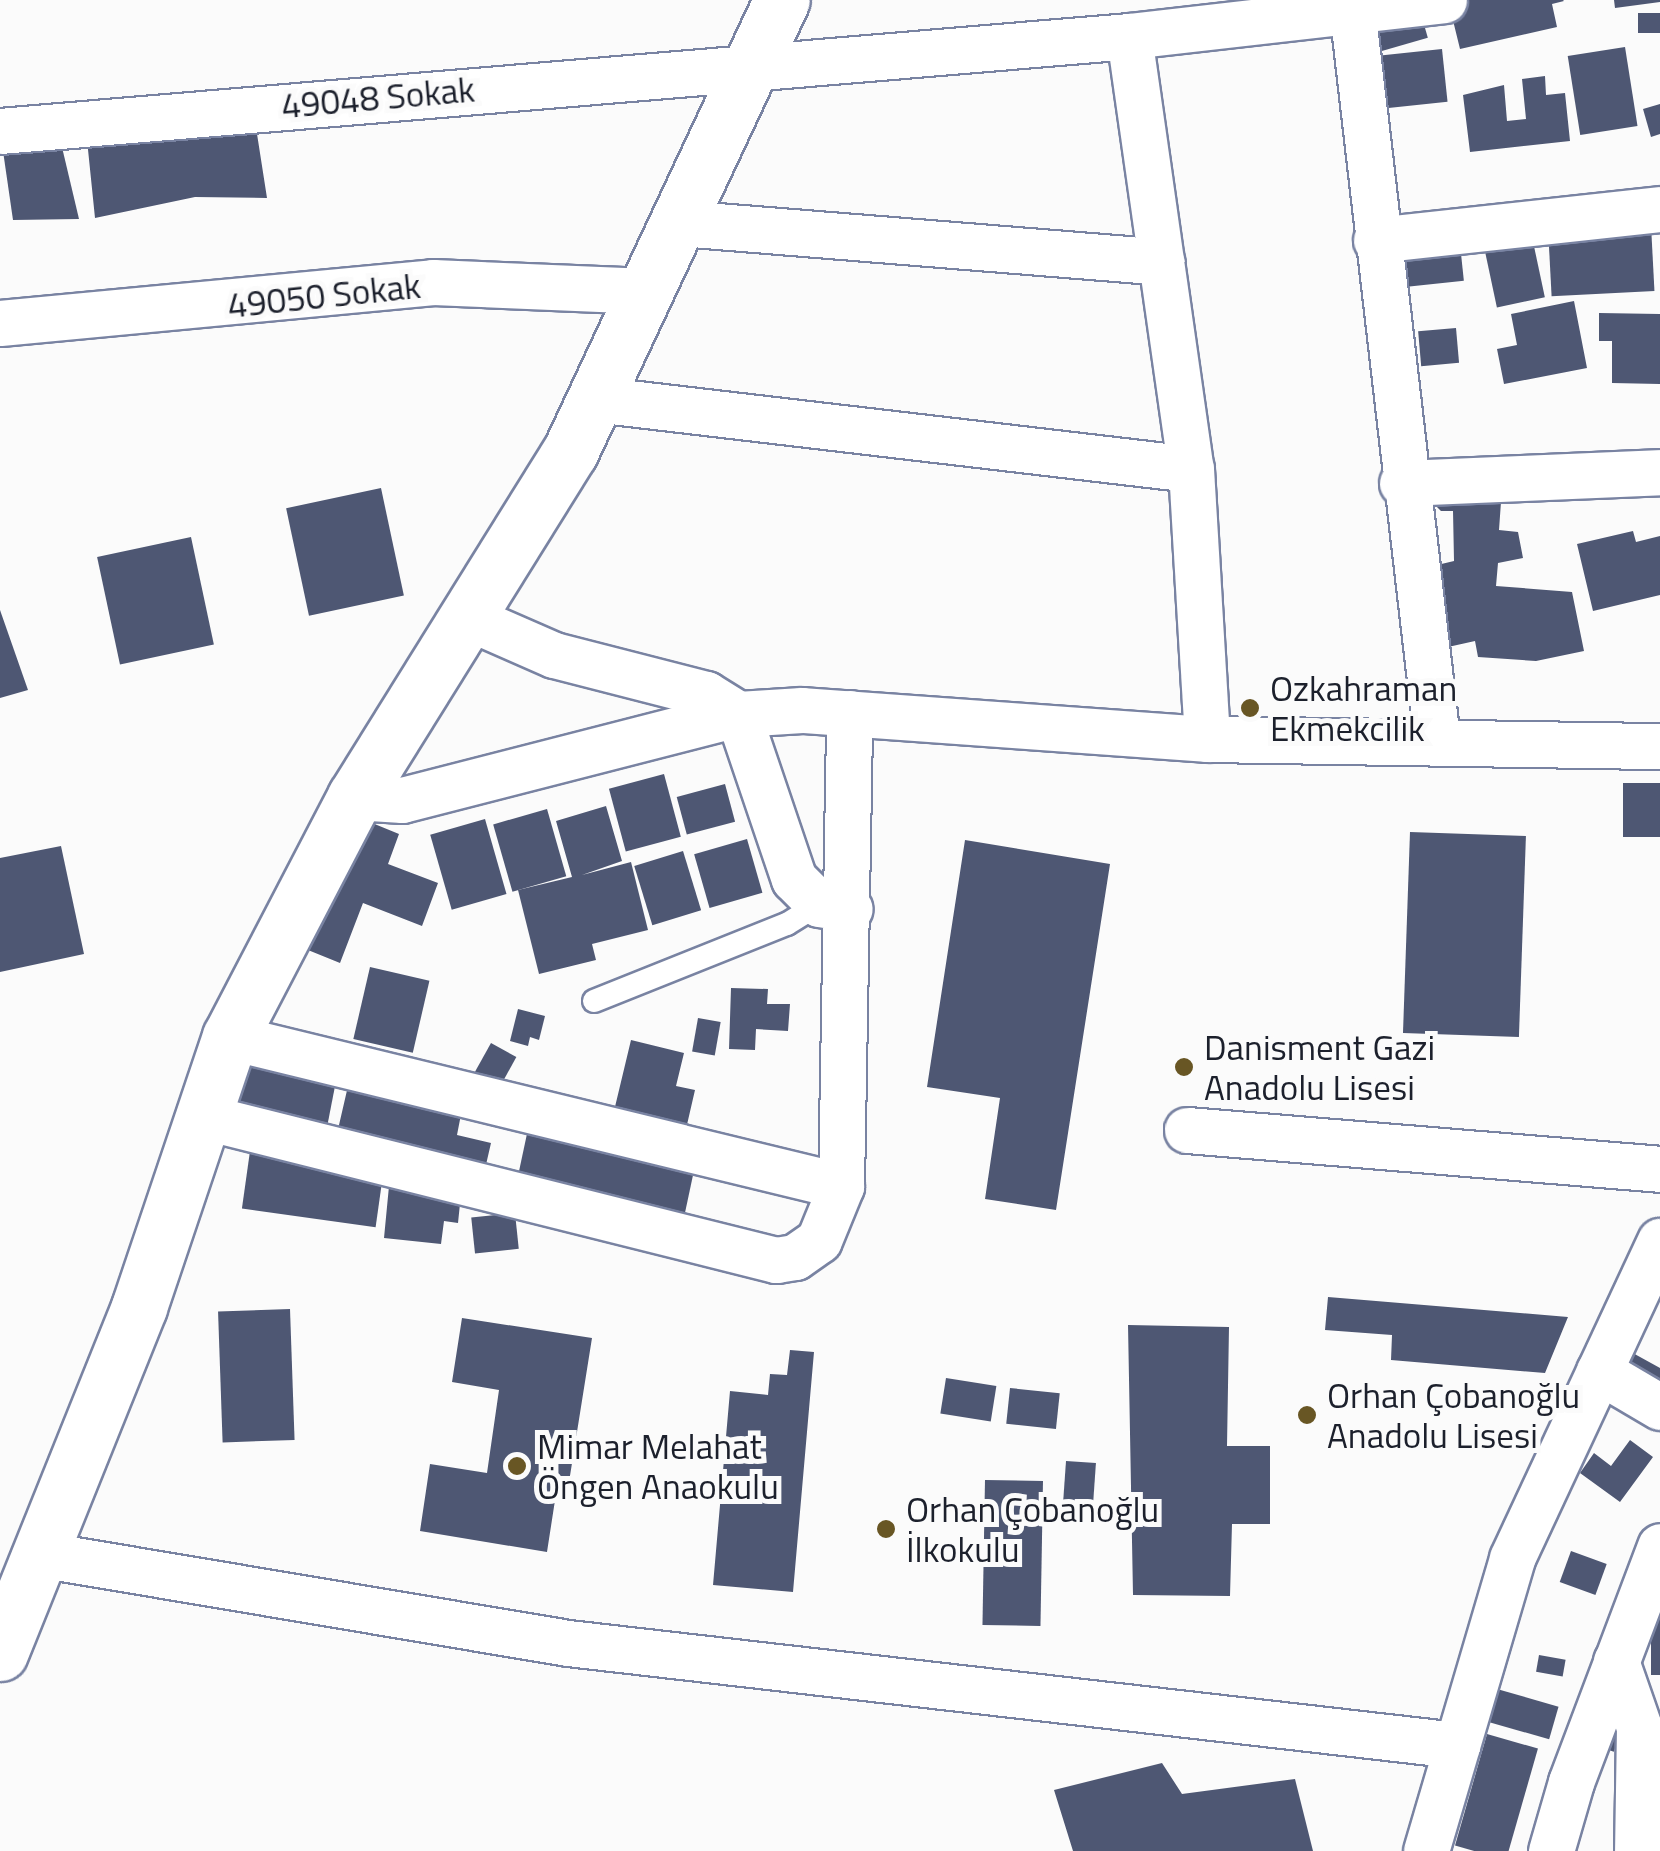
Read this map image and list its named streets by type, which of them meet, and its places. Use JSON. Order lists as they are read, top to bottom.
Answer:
{
  "streets": {
    "street": ["49048 Sokak", "49050 Sokak"]
  },
  "places": [
    "Ozkahraman Ekmekcilik",
    "Danisment Gazi Anadolu Lisesi",
    "Orhan Çobanoğlu Anadolu Lisesi",
    "Mimar Melahat Öngen Anaokulu",
    "Orhan Çobanoğlu İlkokulu"
  ]
}
